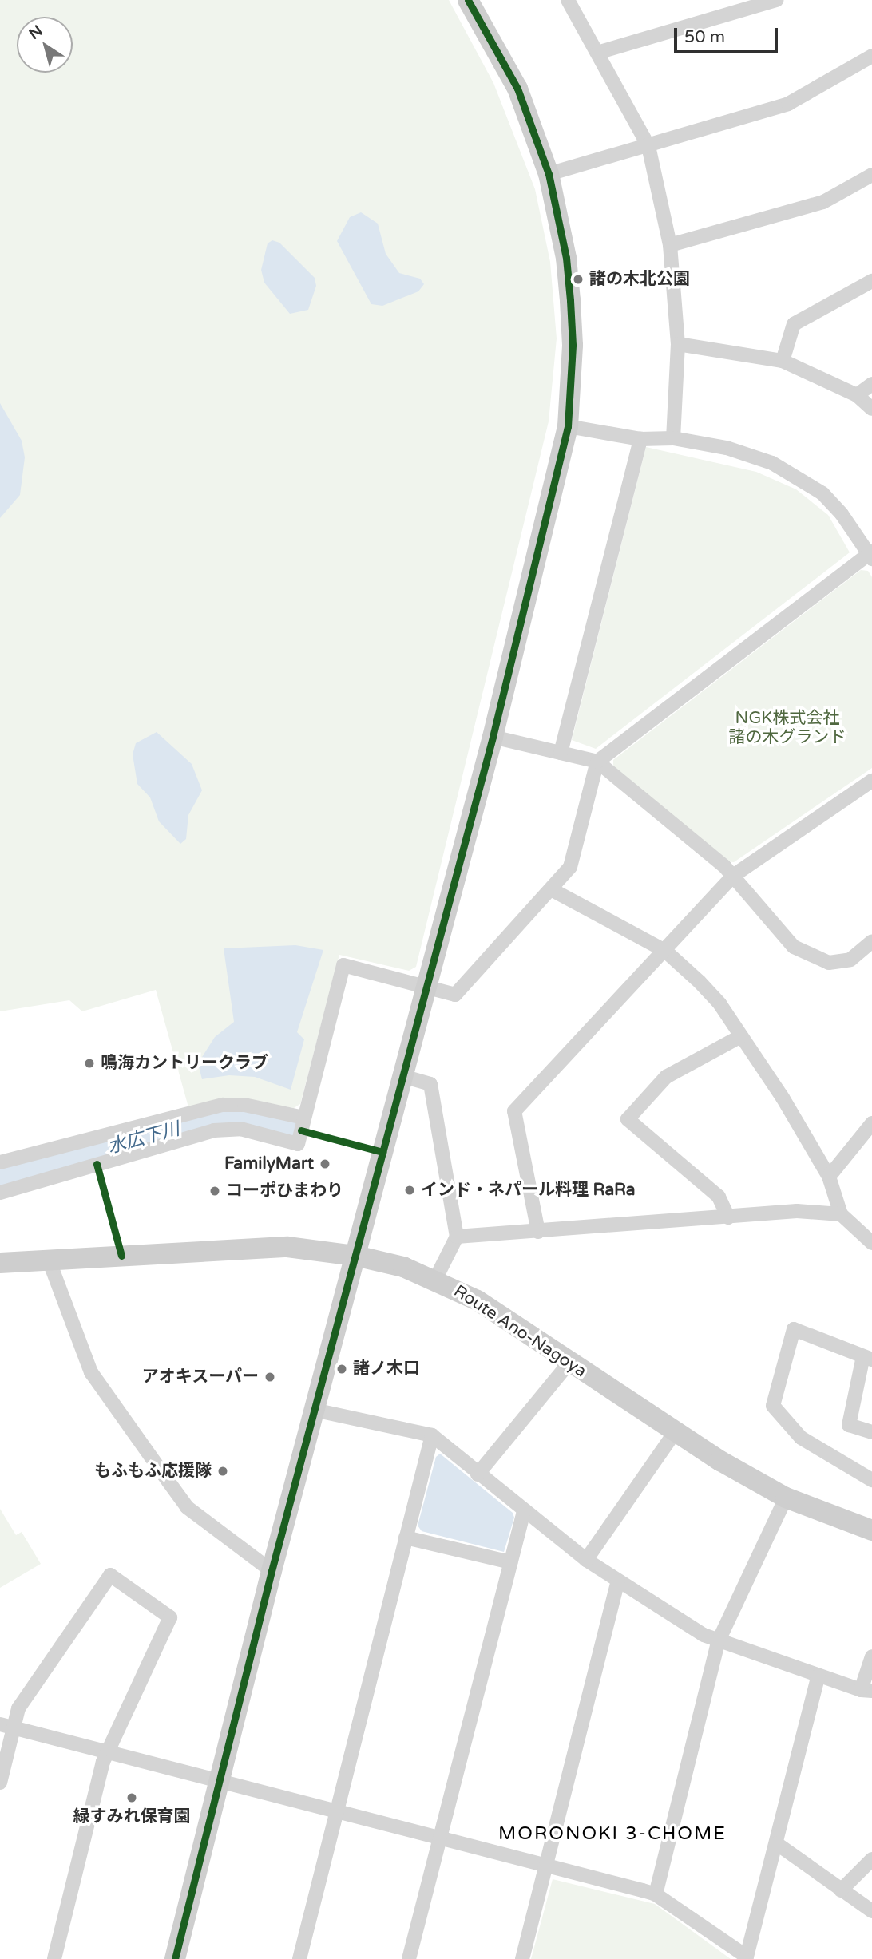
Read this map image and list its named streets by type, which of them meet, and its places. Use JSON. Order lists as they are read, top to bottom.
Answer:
{
  "streets": {
    "street": ["Route Ano-Nagoya"]
  },
  "districts": ["MORONOKI 3-CHOME"],
  "water": ["水広下川"],
  "parks": ["NGK株式会社 諸の木グランド"],
  "places": [
    "諸の木北公園",
    "鳴海カントリークラブ",
    "FamilyMart",
    "インド・ネパール料理 RaRa",
    "コーポひまわり",
    "諸ノ木口",
    "アオキスーパー",
    "もふもふ応援隊",
    "緑すみれ保育園"
  ],
  "scale_bar": "50 m",
  "north": "top left"
}
